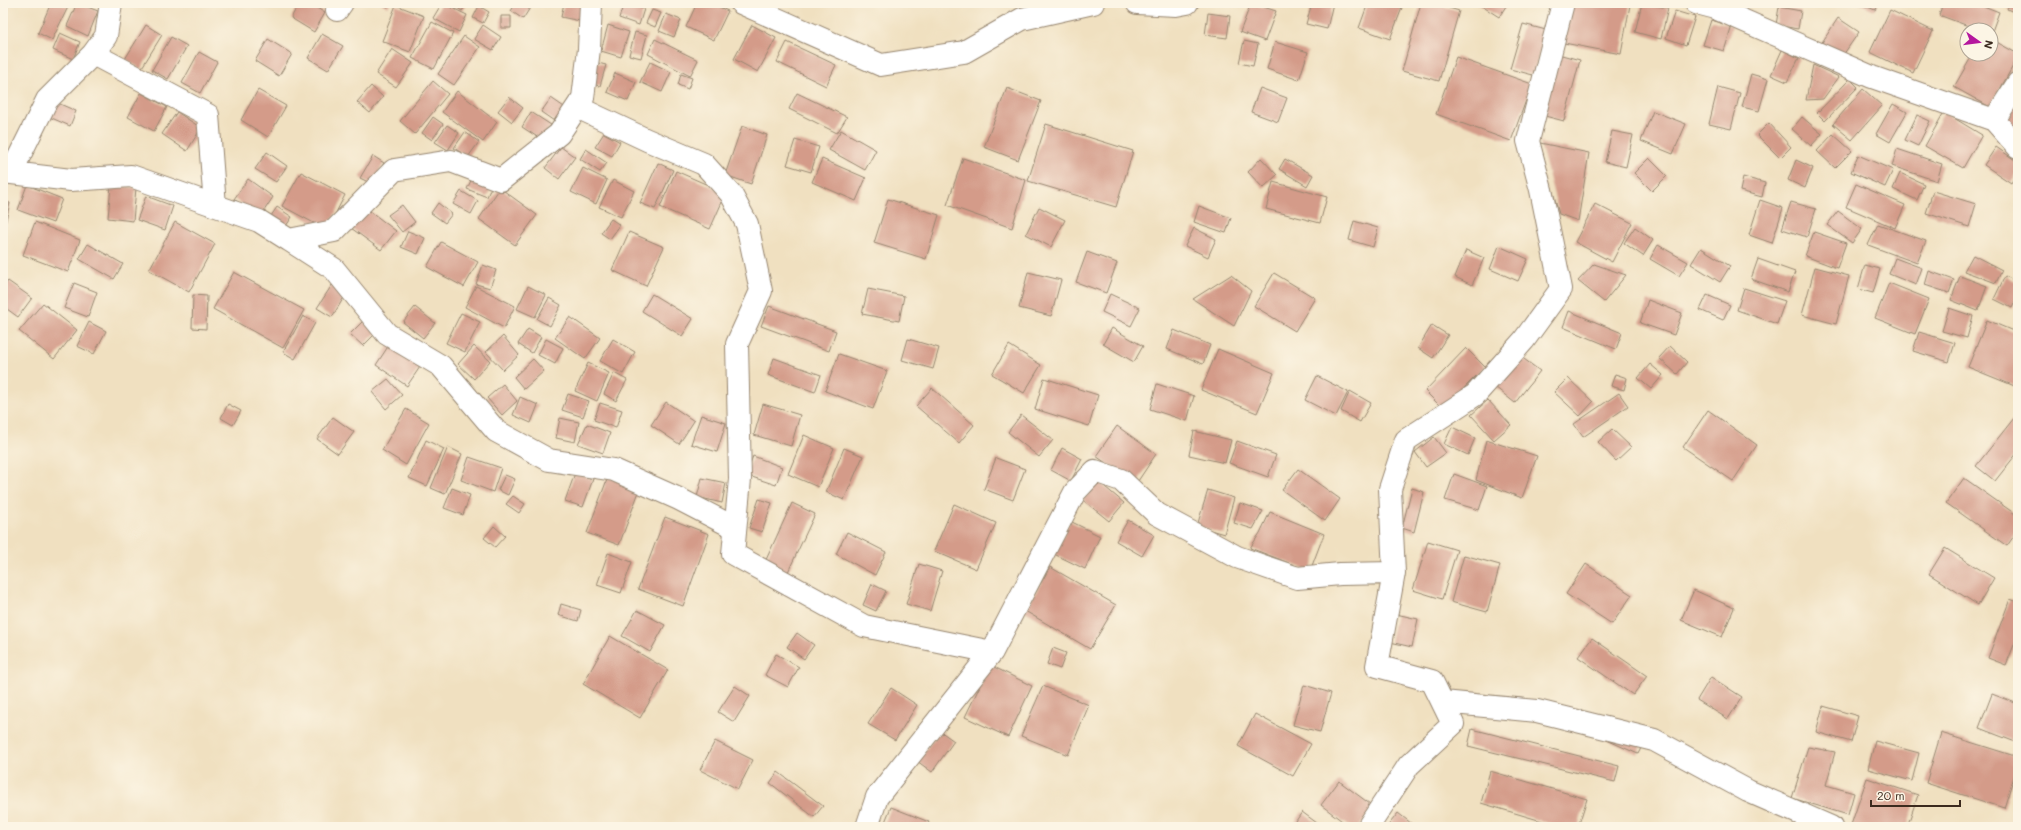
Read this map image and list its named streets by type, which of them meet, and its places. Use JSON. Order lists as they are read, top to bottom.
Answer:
{
  "scale_bar": "20 m",
  "north": "right"
}
